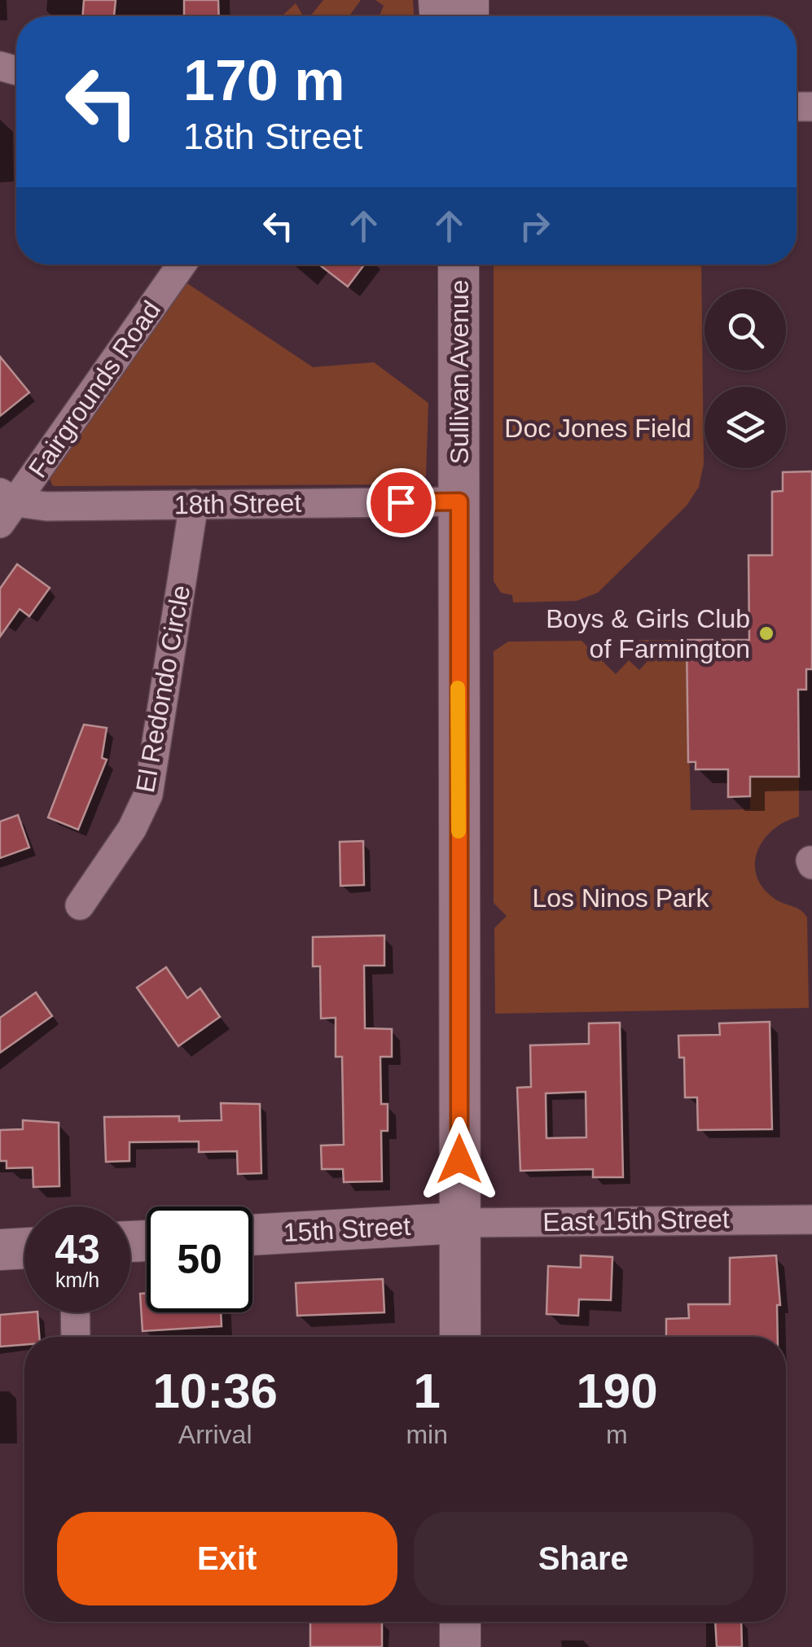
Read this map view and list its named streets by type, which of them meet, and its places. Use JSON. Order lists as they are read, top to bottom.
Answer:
{
  "streets": {
    "main road": ["Sullivan Avenue", "15th Street"],
    "street": [
      "Fairgrounds Road",
      "18th Street",
      "El Redondo Circle",
      "East 15th Street"
    ]
  },
  "crossings": [
    ["Sullivan Avenue", "18th Street"],
    ["Sullivan Avenue", "East 15th Street"],
    ["Sullivan Avenue", "15th Street"],
    ["Fairgrounds Road", "18th Street"],
    ["18th Street", "El Redondo Circle"],
    ["East 15th Street", "15th Street"]
  ],
  "parks": ["Doc Jones Field", "Los Ninos Park"],
  "places": ["Boys & Girls Club of Farmington"],
  "page": {
    "turn": ["170 m", "18th Street"],
    "speed": "43 km/h",
    "limit": "50",
    "eta": [
      "10:36",
      "Arrival",
      "1",
      "min",
      "190",
      "m"
    ],
    "buttons": ["Exit", "Share"]
  }
}
